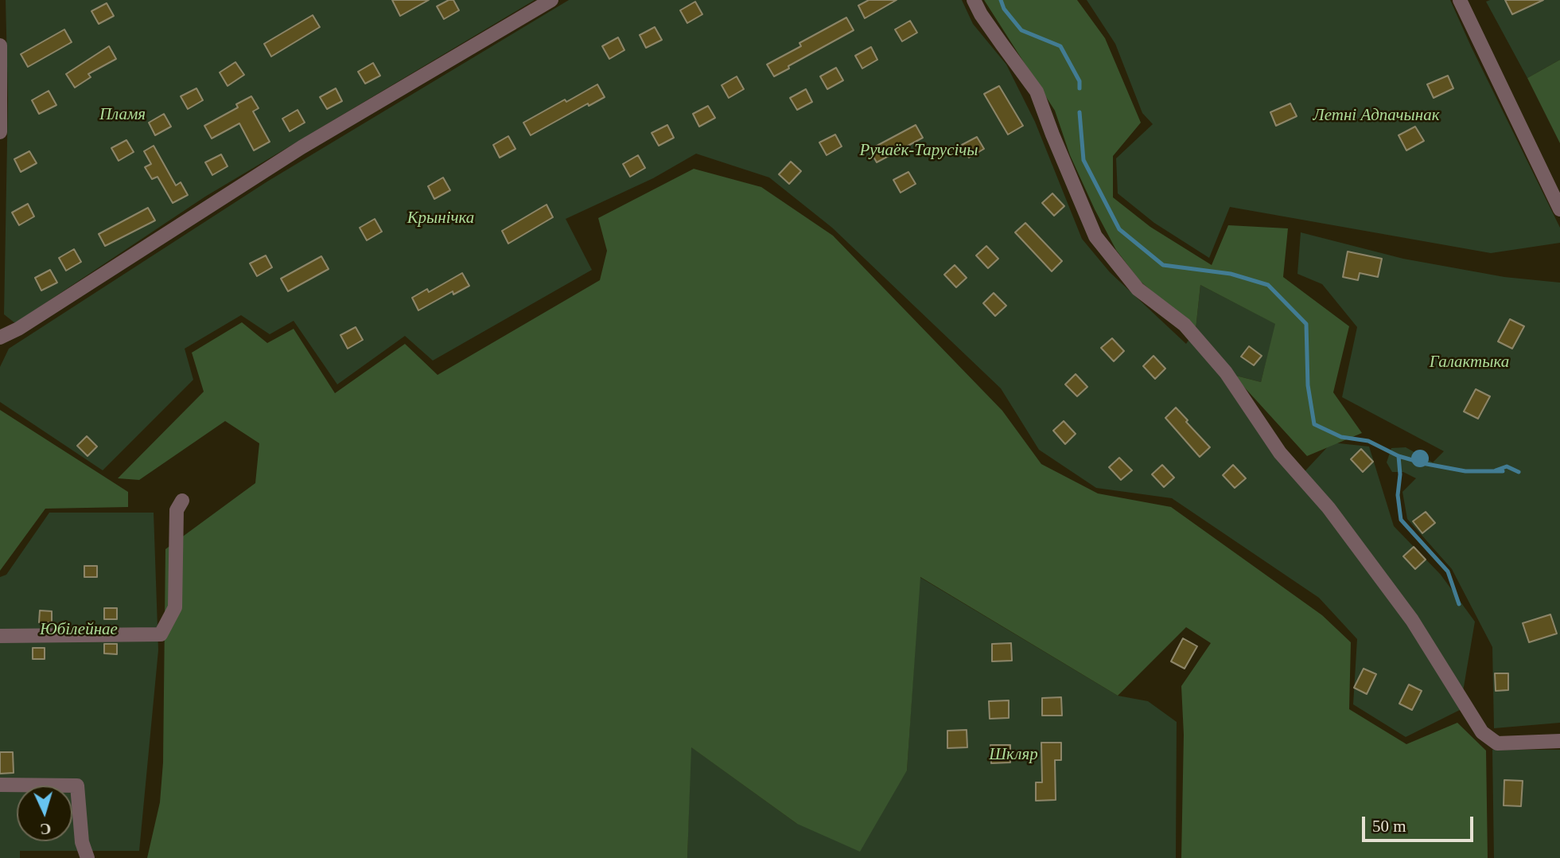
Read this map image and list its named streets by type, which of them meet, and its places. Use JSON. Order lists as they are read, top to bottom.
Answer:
{
  "parks": [
    "Пламя",
    "Летні Адпачынак",
    "Ручаёк-Тарусічы",
    "Крынічка",
    "Галактыка",
    "Юбілейнае",
    "Шкляр"
  ],
  "scale_bar": "50 m",
  "north": "bottom"
}
